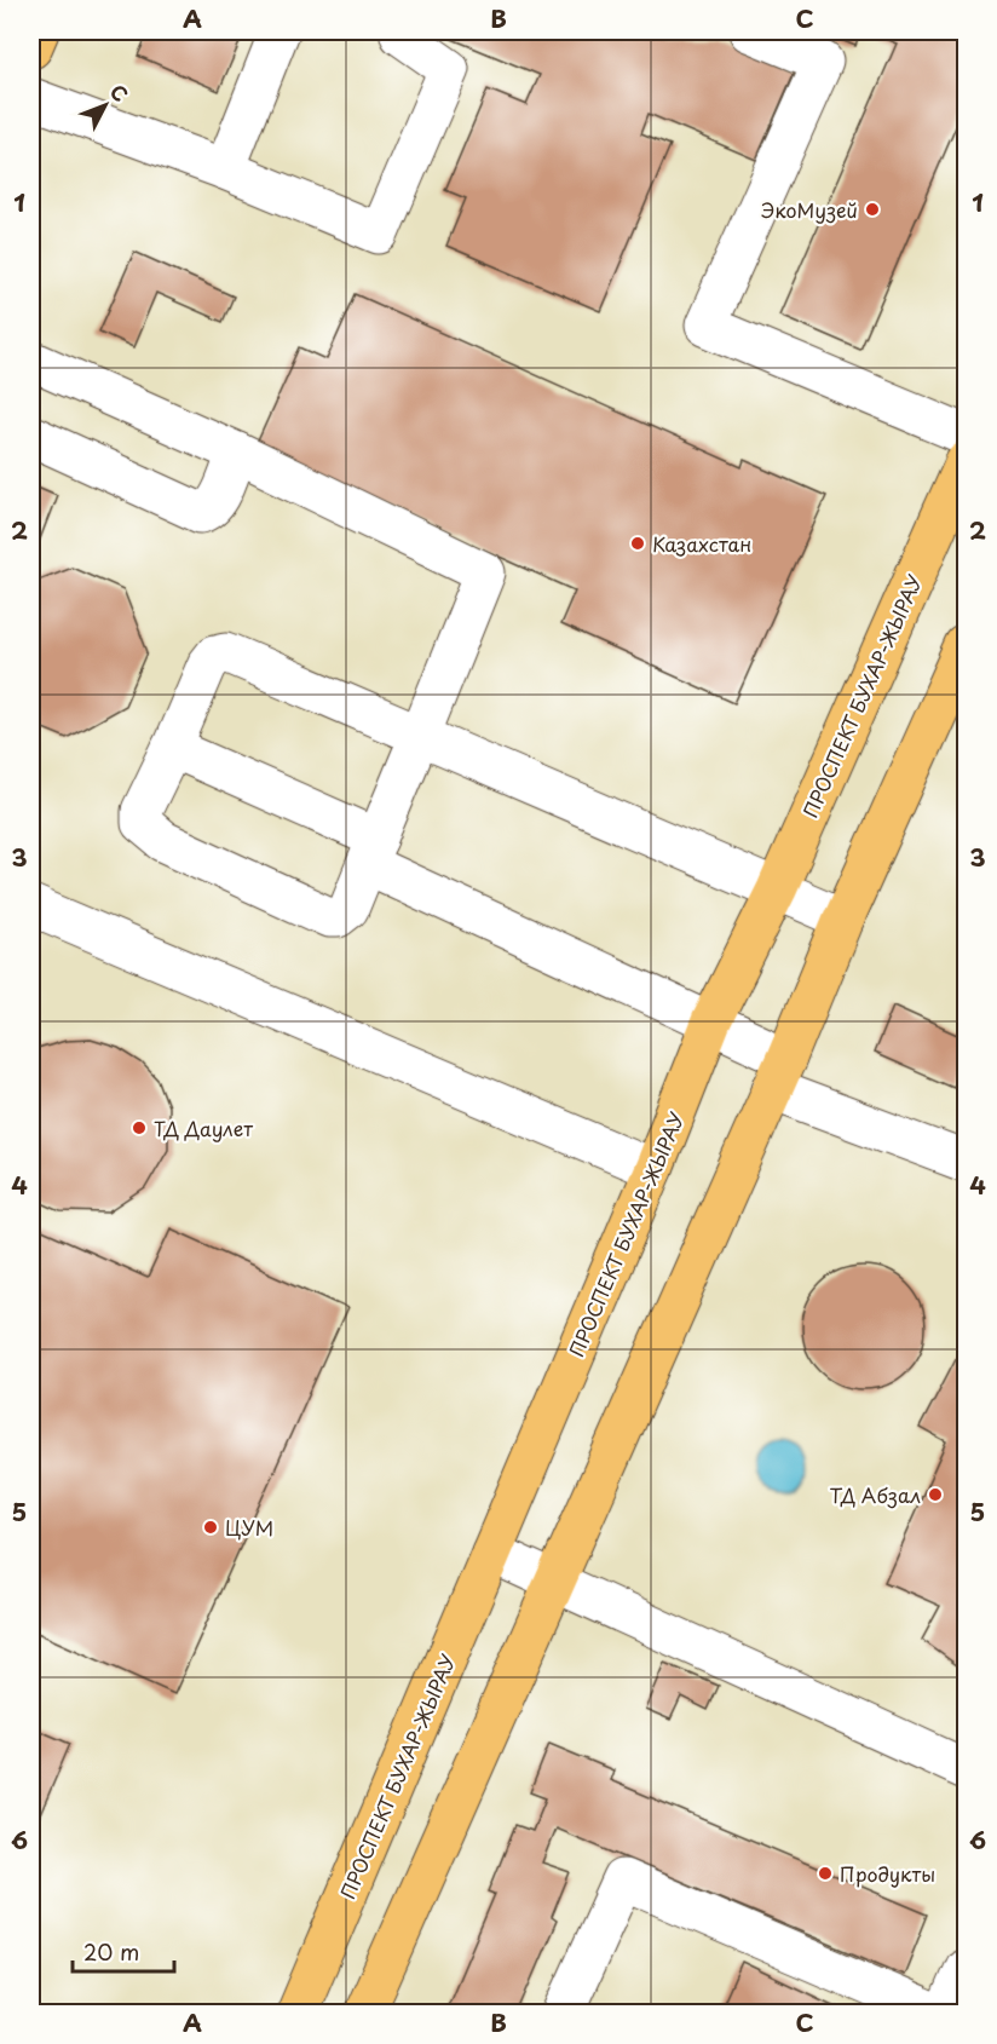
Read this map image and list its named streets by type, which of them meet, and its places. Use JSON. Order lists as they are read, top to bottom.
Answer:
{
  "streets": {
    "main road": ["ПРОСПЕКТ БУХАР-ЖЫРАУ"]
  },
  "places": [
    "ЭкоМузей",
    "Казахстан",
    "ТД Даулет",
    "ТД Абзал",
    "ЦУМ",
    "Продукты"
  ],
  "scale_bar": "20 m",
  "north": "top right",
  "grid": {
    "columns": ["A", "B", "C"],
    "rows": [
      "1",
      "2",
      "3",
      "4",
      "5",
      "6"
    ]
  }
}
